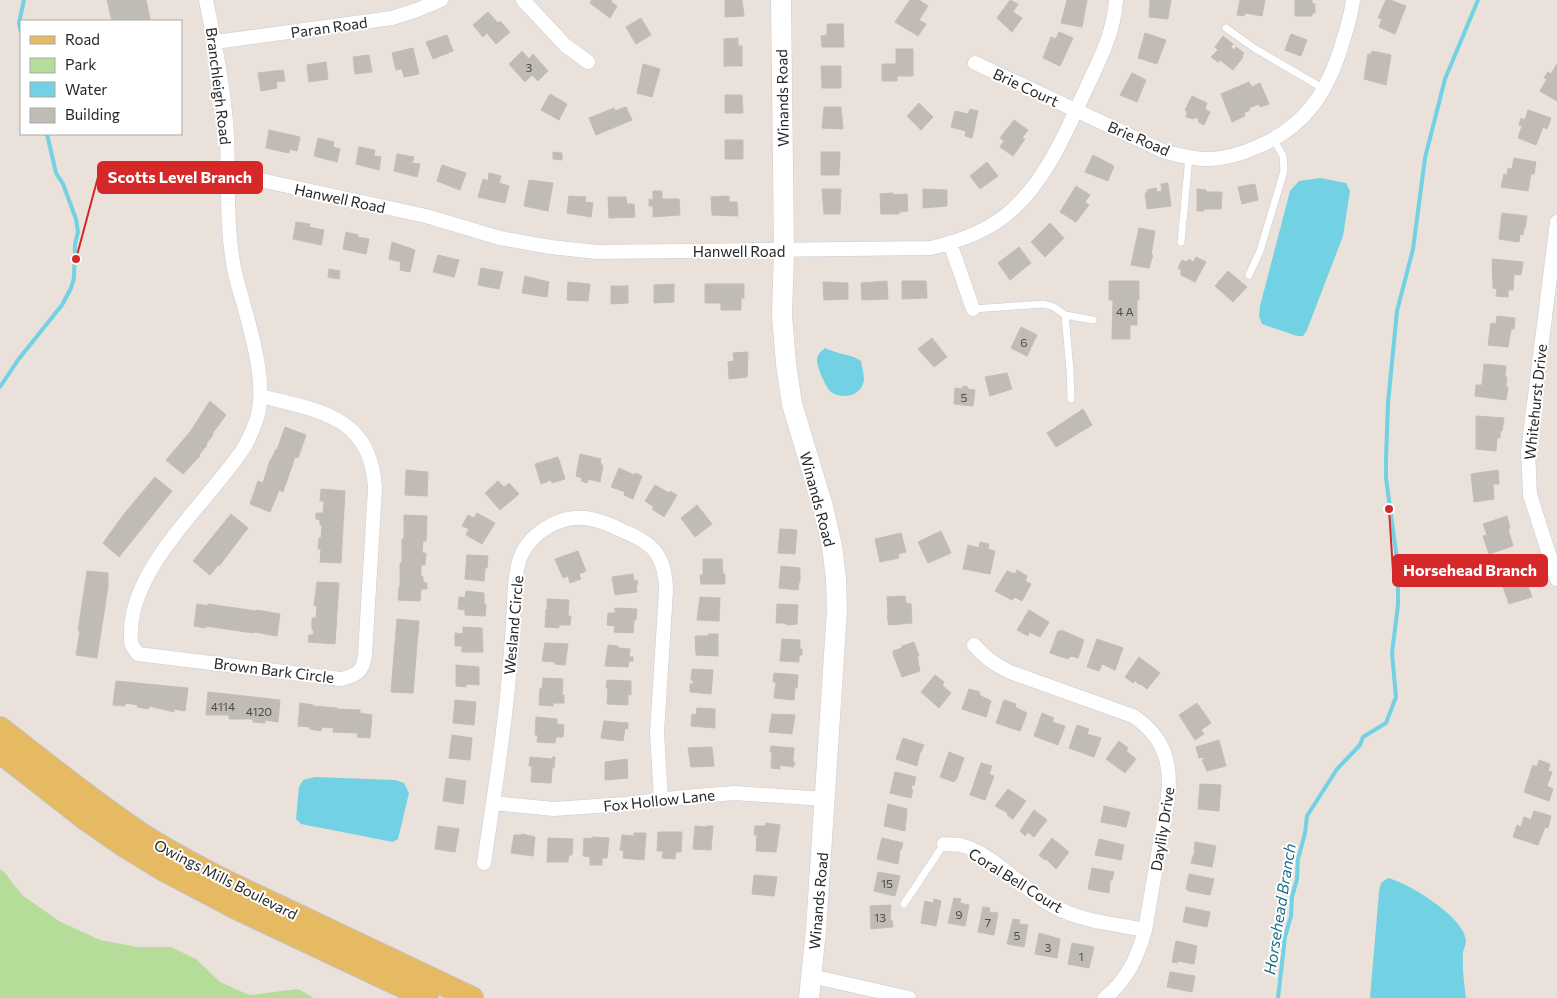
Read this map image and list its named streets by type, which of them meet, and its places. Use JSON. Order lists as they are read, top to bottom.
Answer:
{
  "streets": {
    "main road": ["Owings Mills Boulevard"],
    "street": [
      "Paran Road",
      "Branchleigh Road",
      "Brie Court",
      "Winands Road",
      "Brie Road",
      "Hanwell Road",
      "Whitehurst Drive",
      "Wesland Circle",
      "Brown Bark Circle",
      "Fox Hollow Lane",
      "Daylily Drive",
      "Coral Bell Court"
    ]
  },
  "crossings": [
    ["Paran Road", "Branchleigh Road"],
    ["Branchleigh Road", "Hanwell Road"],
    ["Branchleigh Road", "Brown Bark Circle"],
    ["Brie Court", "Brie Road"],
    ["Brie Court", "Hanwell Road"],
    ["Winands Road", "Hanwell Road"],
    ["Winands Road", "Fox Hollow Lane"],
    ["Brie Road", "Hanwell Road"],
    ["Hanwell Road", "Brown Bark Circle"],
    ["Wesland Circle", "Fox Hollow Lane"],
    ["Daylily Drive", "Coral Bell Court"]
  ],
  "water": ["Horsehead Branch"],
  "places": ["Scotts Level Branch", "Horsehead Branch"],
  "house_numbers": [
    "3",
    "4 A",
    "6",
    "5",
    "4114",
    "4120",
    "15",
    "9",
    "13",
    "7",
    "5",
    "3",
    "1"
  ],
  "legend": [
    "Road",
    "Park",
    "Water",
    "Building"
  ]
}
